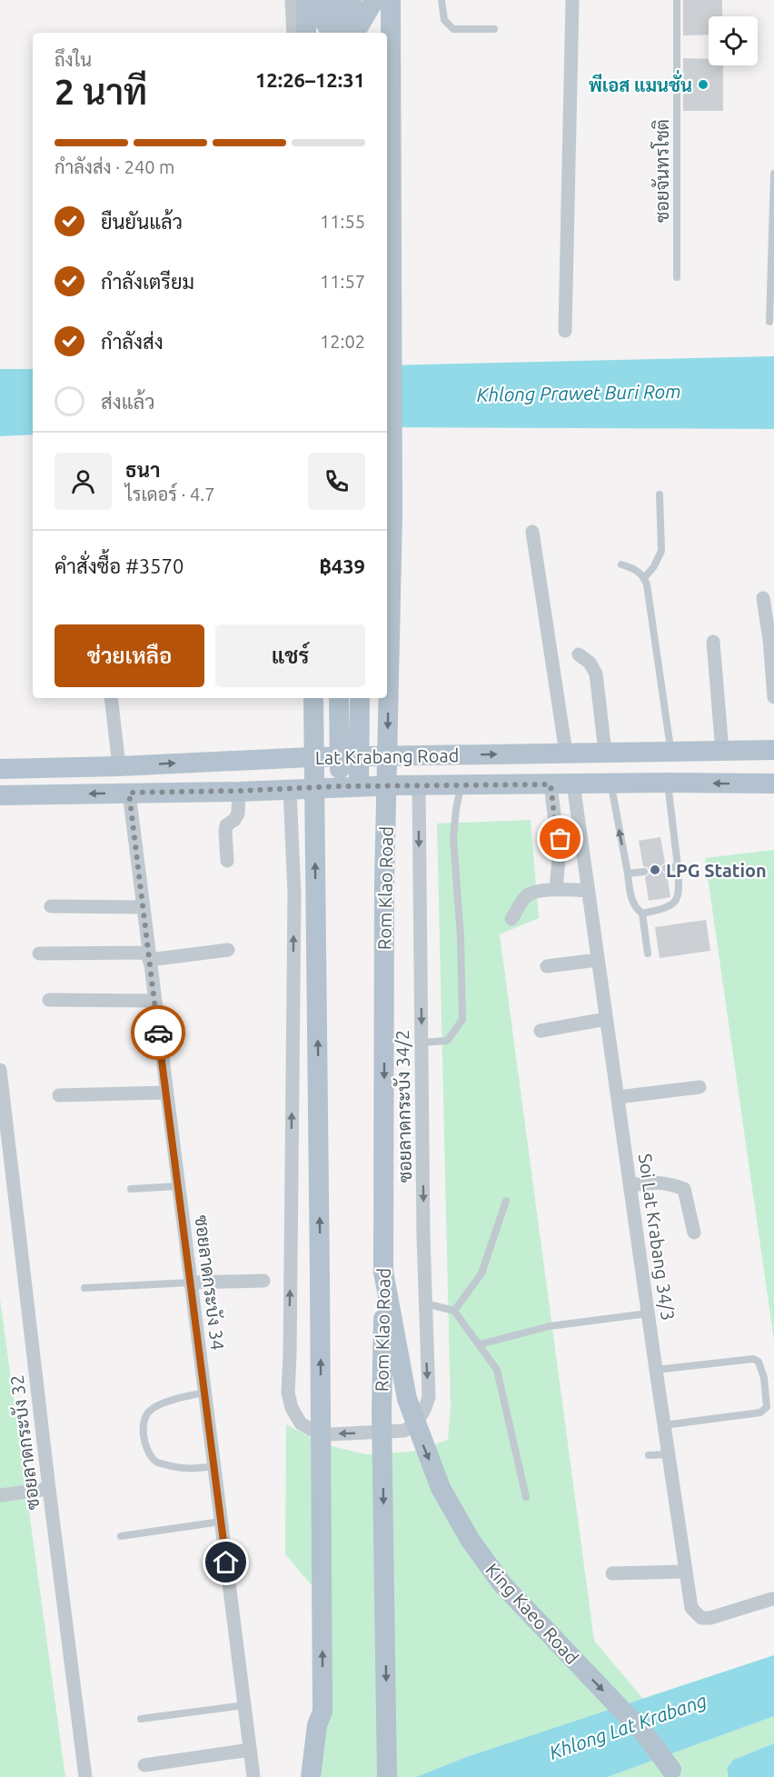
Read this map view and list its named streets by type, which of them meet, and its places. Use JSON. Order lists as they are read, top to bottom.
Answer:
{
  "streets": {
    "main road": ["Lat Krabang Road", "Rom Klao Road", "King Kaeo Road"],
    "street": [
      "ซอยลาดกระบัง 34/2",
      "Soi Lat Krabang 34/3",
      "ซอยลาดกระบัง 34",
      "ซอยลาดกระบัง 32"
    ],
    "lane": ["ซอยจันทรโชติ"]
  },
  "crossings": [
    ["Lat Krabang Road", "ซอยลาดกระบัง 34/2"],
    ["Lat Krabang Road", "Soi Lat Krabang 34/3"],
    ["Lat Krabang Road", "ซอยลาดกระบัง 34"],
    ["Rom Klao Road", "King Kaeo Road"]
  ],
  "one_way": ["King Kaeo Road"],
  "water": ["Khlong Prawet Buri Rom", "Khlong Lat Krabang"],
  "places": ["พีเอส แมนชั่น", "LPG Station"],
  "page": {
    "heading": ["2 นาที", "ถึงใน", "12:26–12:31"],
    "panel": [
      "ธนา",
      "ไรเดอร์ · 4.7",
      "คำสั่งซื้อ #3570",
      "฿439"
    ],
    "bar": "กำลังส่ง · 240 m",
    "list": [
      ["ยืนยันแล้ว", "11:55"],
      ["กำลังเตรียม", "11:57"],
      ["กำลังส่ง", "12:02"],
      "ส่งแล้ว"
    ],
    "buttons": ["ช่วยเหลือ", "แชร์"]
  }
}
